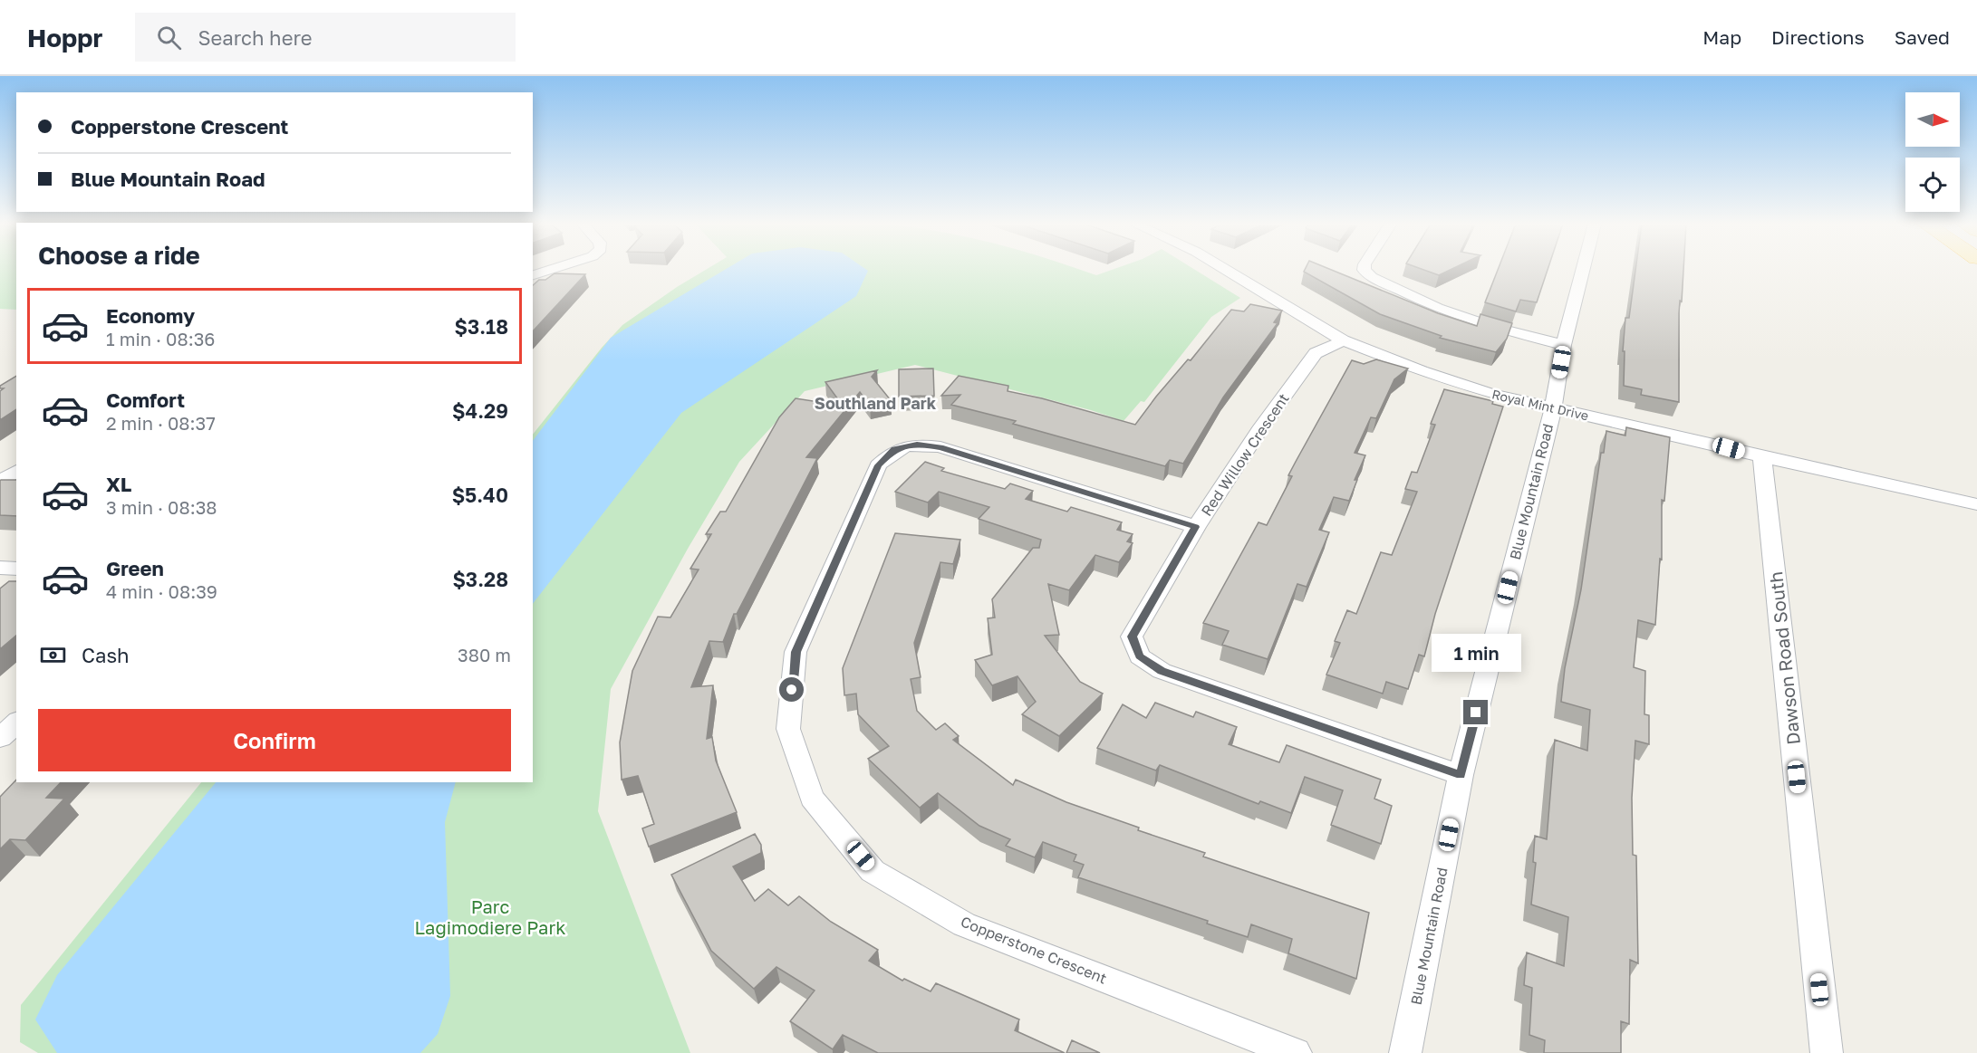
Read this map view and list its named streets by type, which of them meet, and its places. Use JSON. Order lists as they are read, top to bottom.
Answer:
{
  "streets": {
    "street": [
      "Royal Mint Drive",
      "Red Willow Crescent",
      "Blue Mountain Road",
      "Dawson Road South",
      "Copperstone Crescent"
    ]
  },
  "crossings": [
    ["Royal Mint Drive", "Red Willow Crescent"],
    ["Royal Mint Drive", "Blue Mountain Road"],
    ["Royal Mint Drive", "Dawson Road South"],
    ["Red Willow Crescent", "Blue Mountain Road"],
    ["Red Willow Crescent", "Copperstone Crescent"]
  ],
  "districts": ["Southland Park"],
  "parks": ["Parc Lagimodiere Park"],
  "north": "right",
  "page": {
    "header": "Hoppr",
    "search": "Search here",
    "nav": ["Map", "Directions", "Saved"],
    "banner": ["Copperstone Crescent", "Blue Mountain Road"],
    "heading": "Choose a ride",
    "list": [
      {
        "name": "Economy",
        "note": "1 min · 08:36",
        "value": "$3.18"
      },
      {
        "name": "Comfort",
        "note": "2 min · 08:37",
        "value": "$4.29"
      },
      {
        "name": "XL",
        "note": "3 min · 08:38",
        "value": "$5.40"
      },
      {
        "name": "Green",
        "note": "4 min · 08:39",
        "value": "$3.28"
      }
    ],
    "pay": ["Cash", "380 m"],
    "bubble": "1 min",
    "buttons": "Confirm"
  }
}
